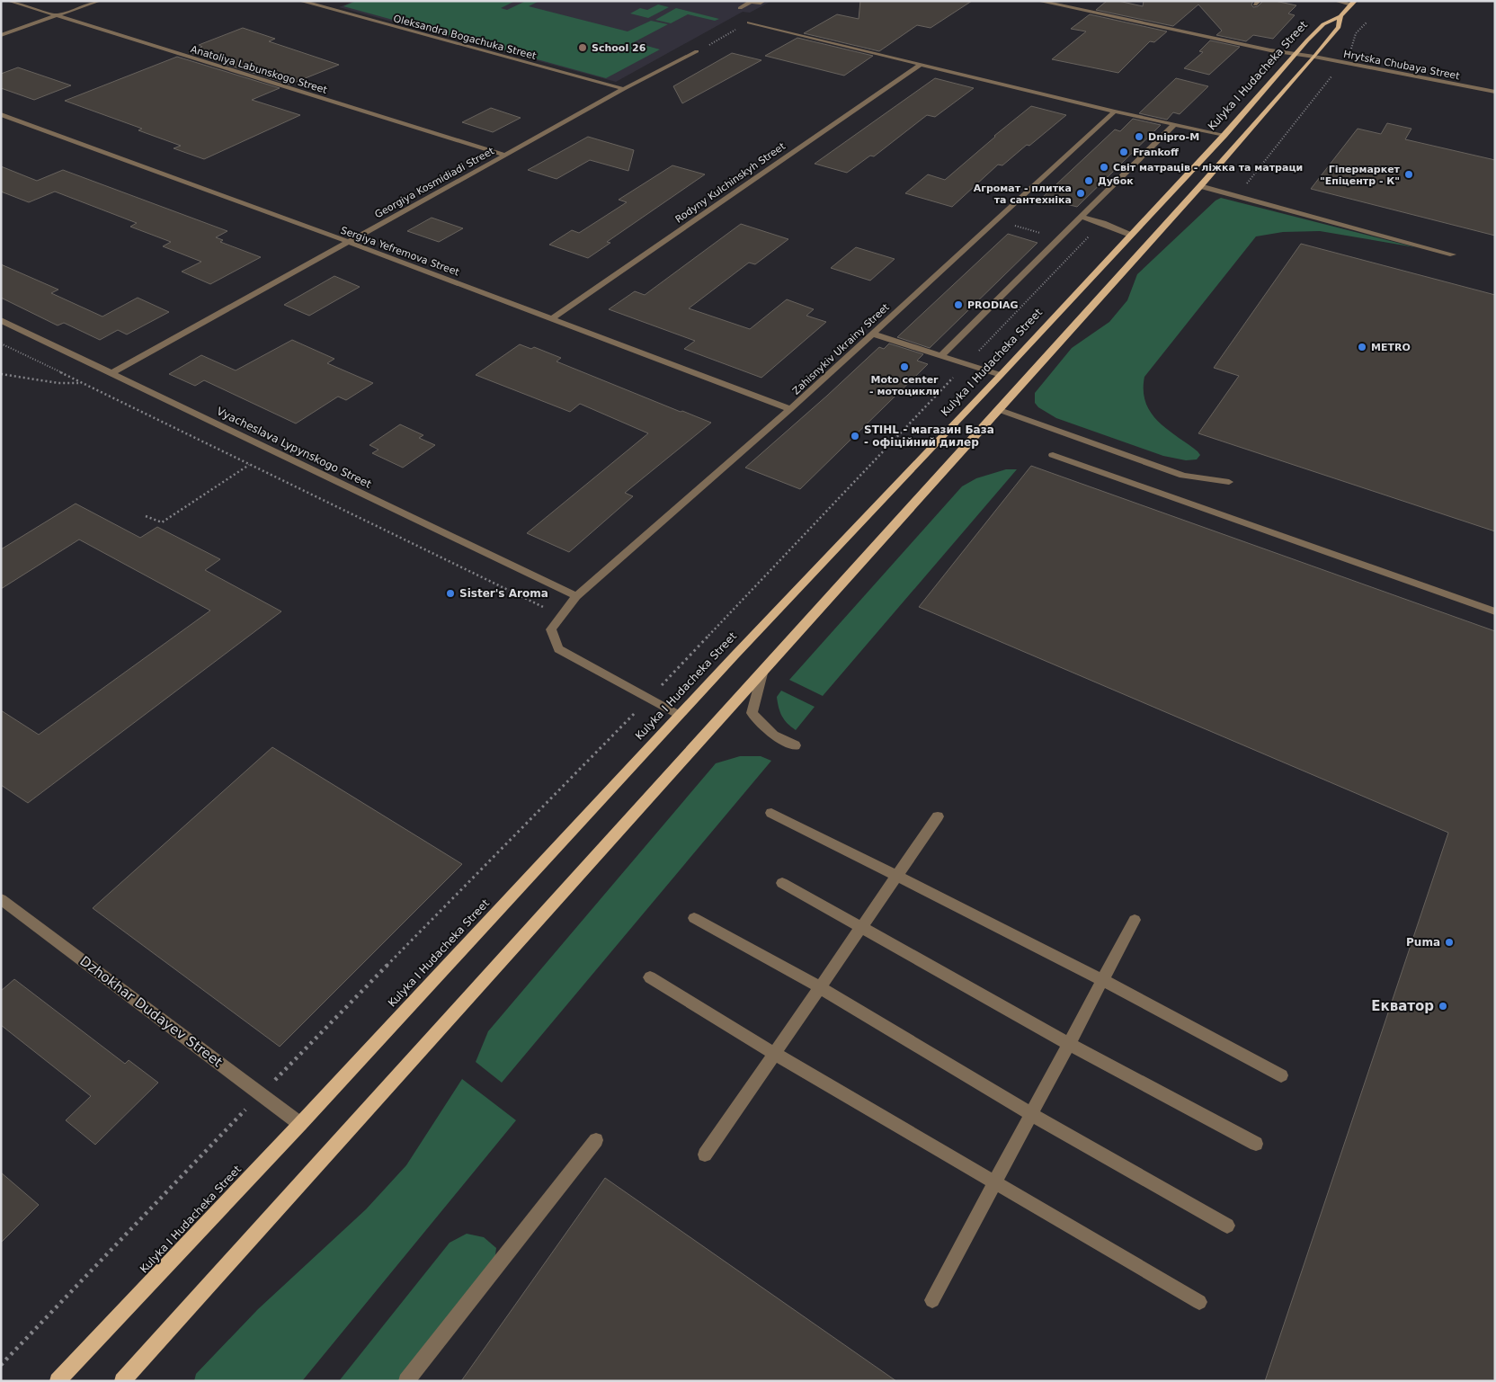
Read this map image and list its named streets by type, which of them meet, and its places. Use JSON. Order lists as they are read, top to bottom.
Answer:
{
  "streets": {
    "main road": ["Kulyka I Hudacheka Street"],
    "street": [
      "Oleksandra Bogachuka Street",
      "Hrytska Chubaya Street",
      "Anatoliya Labunskogo Street",
      "Georgiya Kosmidiadi Street",
      "Rodyny Kulchinskyh Street",
      "Sergiya Yefremova Street",
      "Zahisnykiv Ukrainy Street",
      "Vyacheslava Lypynskogo Street",
      "Dzhokhar Dudayev Street"
    ]
  },
  "crossings": [
    ["Oleksandra Bogachuka Street", "Georgiya Kosmidiadi Street"],
    ["Hrytska Chubaya Street", "Kulyka I Hudacheka Street"],
    ["Anatoliya Labunskogo Street", "Georgiya Kosmidiadi Street"],
    ["Kulyka I Hudacheka Street", "Dzhokhar Dudayev Street"],
    ["Georgiya Kosmidiadi Street", "Sergiya Yefremova Street"],
    ["Georgiya Kosmidiadi Street", "Vyacheslava Lypynskogo Street"],
    ["Rodyny Kulchinskyh Street", "Sergiya Yefremova Street"],
    ["Sergiya Yefremova Street", "Zahisnykiv Ukrainy Street"],
    ["Zahisnykiv Ukrainy Street", "Vyacheslava Lypynskogo Street"]
  ],
  "places": [
    "School 26",
    "Dnipro-M",
    "Frankoff",
    "Світ матраців - ліжка та матраци",
    "Гіпермаркет \"Епіцентр - К\"",
    "Дубок",
    "Агромат - плитка та сантехніка",
    "PRODIAG",
    "METRO",
    "Moto center - мотоцикли",
    "STIHL - магазин База - офіційний дилер",
    "Sister's Aroma",
    "Puma",
    "Екватор"
  ]
}
